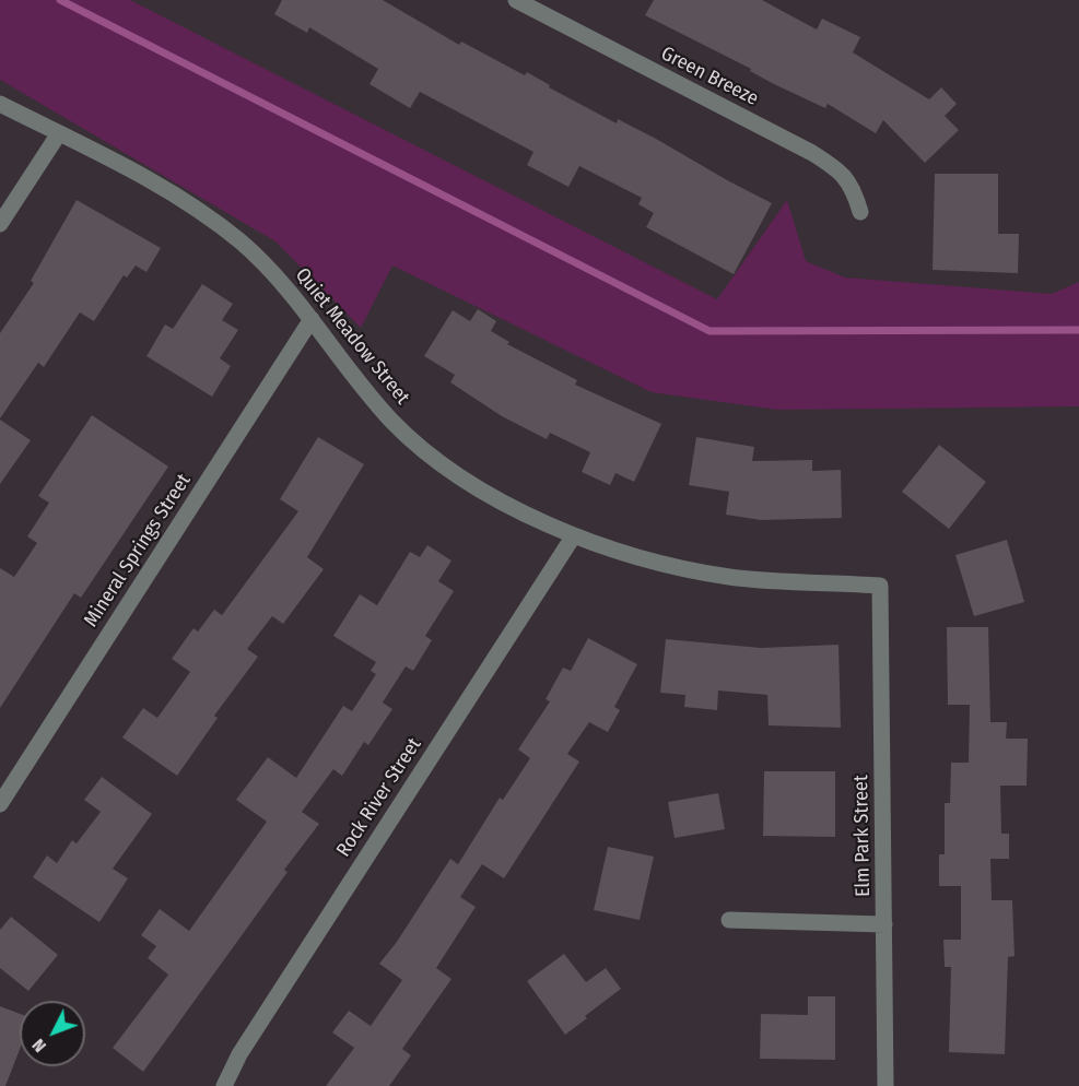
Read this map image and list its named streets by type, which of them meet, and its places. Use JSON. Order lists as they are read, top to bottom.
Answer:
{
  "streets": {
    "street": [
      "Green Breeze",
      "Quiet Meadow Street",
      "Mineral Springs Street",
      "Rock River Street",
      "Elm Park Street"
    ]
  },
  "crossings": [
    ["Quiet Meadow Street", "Mineral Springs Street"],
    ["Quiet Meadow Street", "Rock River Street"],
    ["Quiet Meadow Street", "Elm Park Street"]
  ],
  "north": "bottom left"
}
